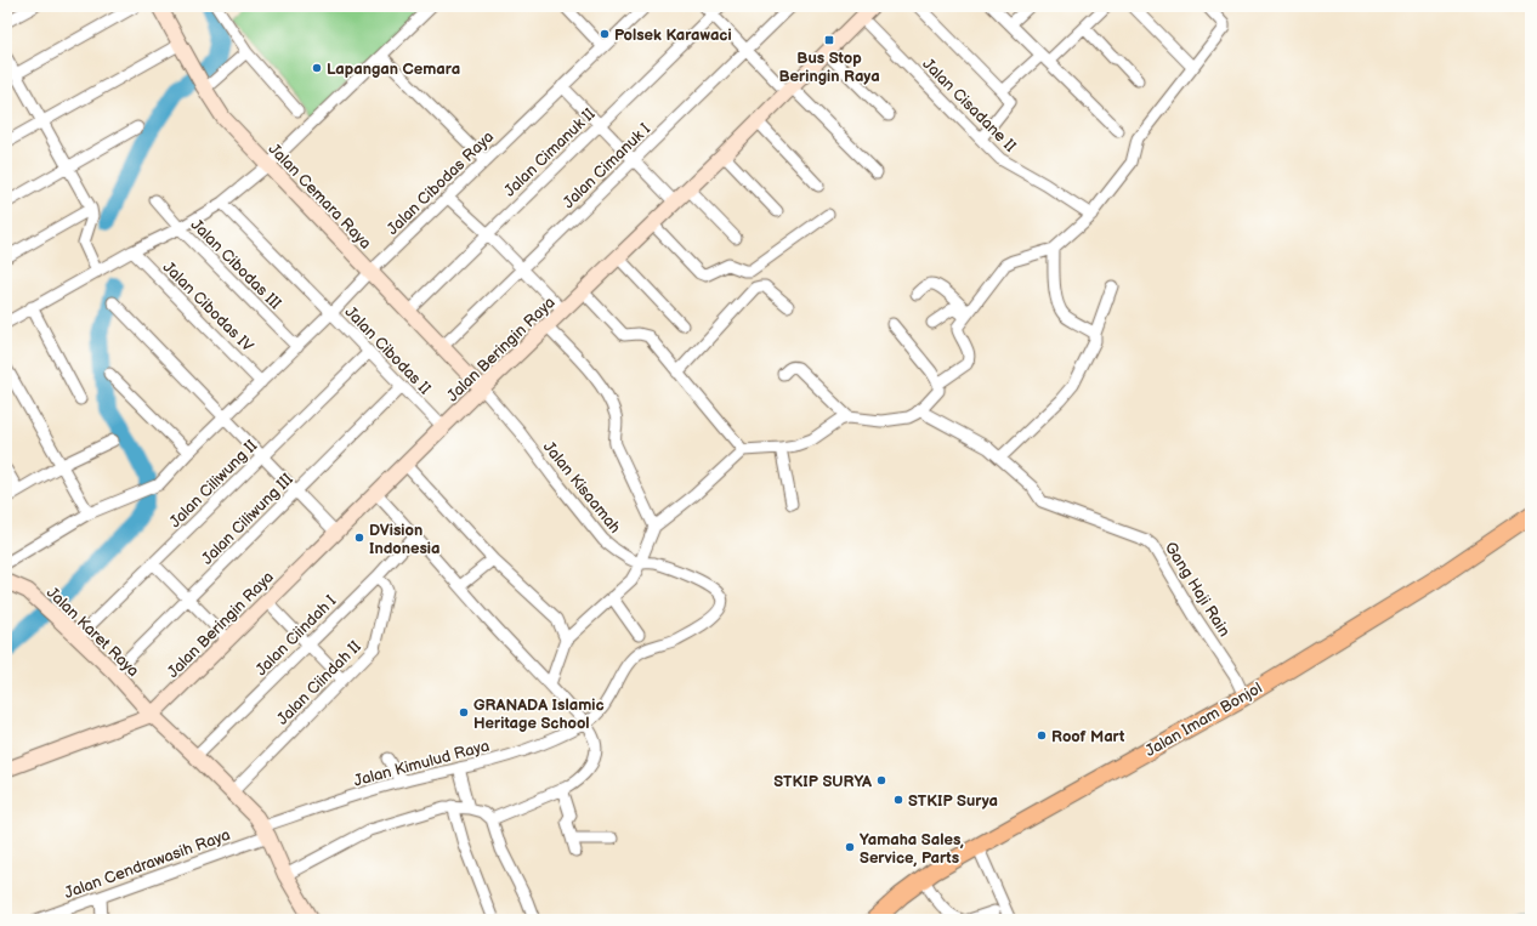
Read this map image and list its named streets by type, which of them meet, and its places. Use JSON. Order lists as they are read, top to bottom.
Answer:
{
  "streets": {
    "main road": ["Jalan Imam Bonjol"],
    "street": [
      "Jalan Cisadane II",
      "Jalan Cimanuk II",
      "Jalan Cimanuk I",
      "Jalan Cibodas Raya",
      "Jalan Cemara Raya",
      "Jalan Cibodas III",
      "Jalan Cibodas IV",
      "Jalan Beringin Raya",
      "Jalan Cibodas II",
      "Jalan Ciliwung II",
      "Jalan Kisaamah",
      "Jalan Ciliwung III",
      "Gang Haji Rain",
      "Jalan Karet Raya",
      "Jalan Ciindah I",
      "Jalan Ciindah II",
      "Jalan Kimulud Raya",
      "Jalan Cendrawasih Raya"
    ]
  },
  "crossings": [
    ["Jalan Cisadane II", "Jalan Beringin Raya"],
    ["Jalan Cimanuk II", "Jalan Cemara Raya"],
    ["Jalan Cimanuk I", "Jalan Cemara Raya"],
    ["Jalan Cibodas Raya", "Jalan Cemara Raya"],
    ["Jalan Cibodas Raya", "Jalan Cibodas III"],
    ["Jalan Cibodas Raya", "Jalan Cibodas IV"],
    ["Jalan Cibodas Raya", "Jalan Cibodas II"],
    ["Jalan Cemara Raya", "Jalan Beringin Raya"],
    ["Jalan Cemara Raya", "Jalan Kisaamah"],
    ["Jalan Beringin Raya", "Jalan Cibodas II"],
    ["Jalan Beringin Raya", "Jalan Kisaamah"],
    ["Jalan Beringin Raya", "Jalan Karet Raya"],
    ["Jalan Cibodas II", "Jalan Ciliwung II"],
    ["Jalan Cibodas II", "Jalan Ciliwung III"],
    ["Jalan Ciliwung II", "Jalan Karet Raya"],
    ["Jalan Kisaamah", "Jalan Kimulud Raya"],
    ["Jalan Ciliwung III", "Jalan Karet Raya"],
    ["Gang Haji Rain", "Jalan Imam Bonjol"],
    ["Jalan Karet Raya", "Jalan Ciindah I"],
    ["Jalan Karet Raya", "Jalan Ciindah II"],
    ["Jalan Karet Raya", "Jalan Kimulud Raya"],
    ["Jalan Karet Raya", "Jalan Cendrawasih Raya"],
    ["Jalan Ciindah I", "Jalan Ciindah II"],
    ["Jalan Kimulud Raya", "Jalan Cendrawasih Raya"]
  ],
  "places": {
    "other": [
      "Polsek Karawaci",
      "Lapangan Cemara",
      "DVision Indonesia",
      "GRANADA Islamic Heritage School",
      "Roof Mart",
      "STKIP SURYA",
      "STKIP Surya",
      "Yamaha Sales, Service, Parts"
    ],
    "transit": ["Bus Stop Beringin Raya"]
  }
}
